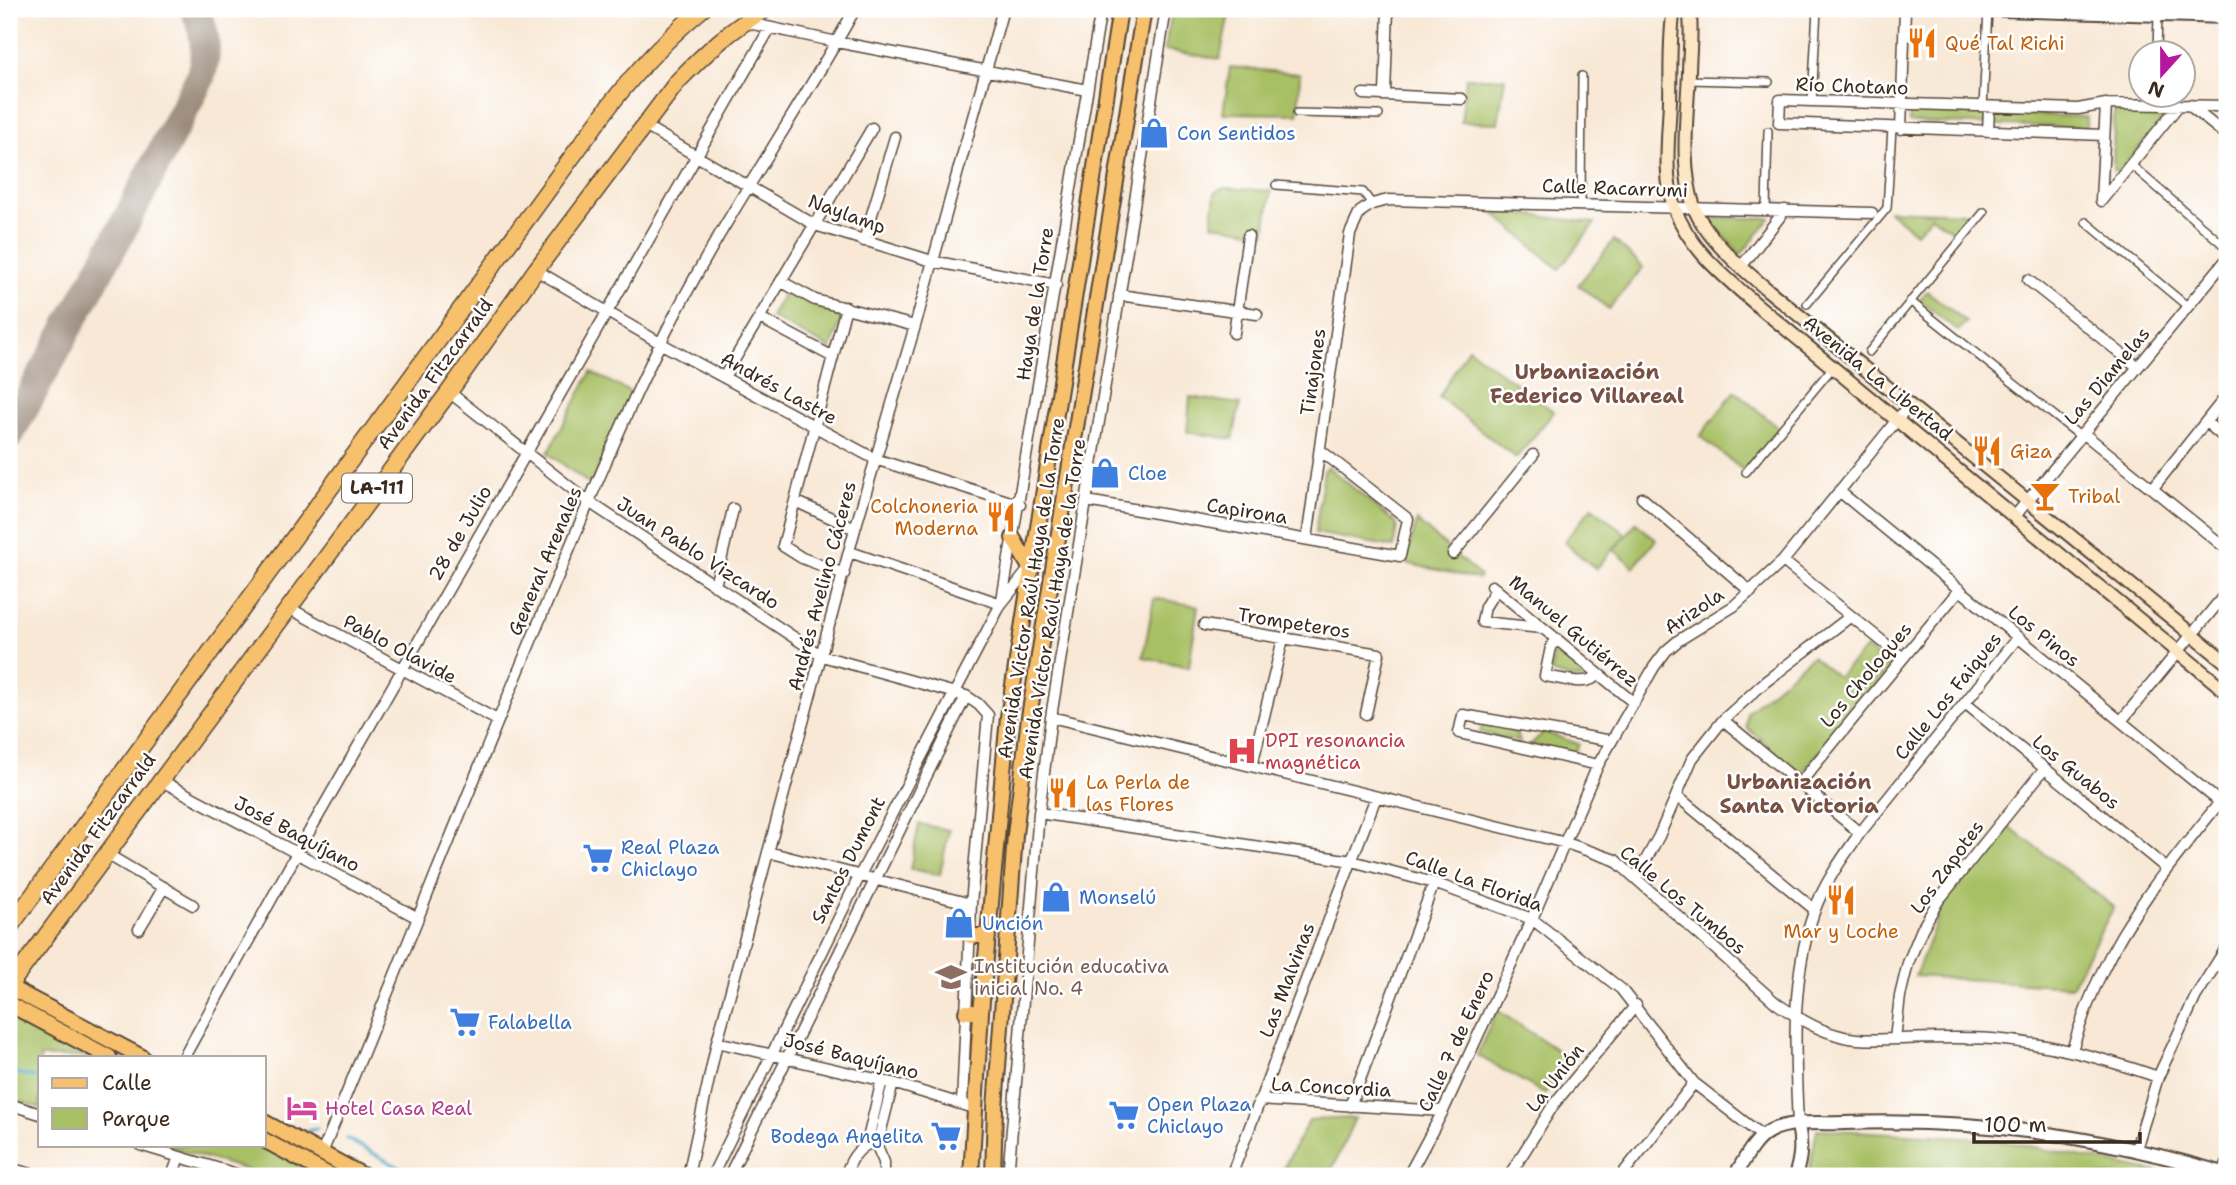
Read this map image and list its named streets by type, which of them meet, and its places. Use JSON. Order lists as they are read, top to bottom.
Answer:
{
  "streets": {
    "highway": ["Avenida Fitzcarrald", "LA-111"],
    "main road": ["Avenida La Libertad", "Avenida Victor Raúl Haya de la Torre"],
    "street": [
      "Río Chotano",
      "Calle Racarrumi",
      "Naylamp",
      "Haya de la Torre",
      "Tinajones",
      "Las Diamelas",
      "Andrés Lastre",
      "Capirona",
      "28 de Julio",
      "Juan Pablo Vizcardo",
      "General Arenales",
      "Andrés Avelino Cáceres",
      "Avenida Víctor Raúl Haya de la Torre",
      "Arizola",
      "Trompeteros",
      "Manuel Gutiérrez",
      "Los Pinos",
      "Pablo Olavide",
      "Los Choloques",
      "Calle Los Faiques",
      "Los Guabos",
      "José Baquíjano",
      "Santos Dumont",
      "Los Zapotes",
      "Calle La Florida",
      "Calle Los Tumbos",
      "Las Malvinas",
      "Calle 7 de Enero",
      "La Unión",
      "La Concordia"
    ]
  },
  "crossings": [
    ["Calle Racarrumi", "Tinajones"],
    ["Calle Racarrumi", "Avenida La Libertad"],
    ["Naylamp", "Haya de la Torre"],
    ["Naylamp", "Avenida Fitzcarrald"],
    ["Naylamp", "28 de Julio"],
    ["Naylamp", "General Arenales"],
    ["Naylamp", "Andrés Avelino Cáceres"],
    ["Haya de la Torre", "Andrés Lastre"],
    ["Haya de la Torre", "Santos Dumont"],
    ["Tinajones", "Capirona"],
    ["Avenida Fitzcarrald", "Andrés Lastre"],
    ["Avenida Fitzcarrald", "Juan Pablo Vizcardo"],
    ["Avenida Fitzcarrald", "Pablo Olavide"],
    ["Avenida Fitzcarrald", "José Baquíjano"],
    ["Las Diamelas", "Avenida La Libertad"],
    ["Avenida La Libertad", "Arizola"],
    ["Andrés Lastre", "28 de Julio"],
    ["Andrés Lastre", "General Arenales"],
    ["Andrés Lastre", "Andrés Avelino Cáceres"],
    ["Capirona", "Avenida Víctor Raúl Haya de la Torre"],
    ["28 de Julio", "Juan Pablo Vizcardo"],
    ["28 de Julio", "Pablo Olavide"],
    ["28 de Julio", "José Baquíjano"],
    ["Juan Pablo Vizcardo", "General Arenales"],
    ["Juan Pablo Vizcardo", "Andrés Avelino Cáceres"],
    ["Juan Pablo Vizcardo", "Santos Dumont"],
    ["General Arenales", "Pablo Olavide"],
    ["General Arenales", "José Baquíjano"],
    ["Andrés Avelino Cáceres", "José Baquíjano"],
    ["Avenida Victor Raúl Haya de la Torre", "José Baquíjano"],
    ["Avenida Victor Raúl Haya de la Torre", "Santos Dumont"],
    ["Avenida Víctor Raúl Haya de la Torre", "Calle La Florida"],
    ["Avenida Víctor Raúl Haya de la Torre", "Calle Los Tumbos"],
    ["Arizola", "Manuel Gutiérrez"],
    ["Arizola", "Los Pinos"],
    ["Arizola", "Calle La Florida"],
    ["Arizola", "Calle Los Tumbos"],
    ["Arizola", "Calle 7 de Enero"],
    ["Los Pinos", "Los Choloques"],
    ["Los Pinos", "Calle Los Faiques"],
    ["Calle Los Faiques", "Los Guabos"],
    ["Calle Los Faiques", "Calle Los Tumbos"],
    ["Los Guabos", "Los Zapotes"],
    ["José Baquíjano", "Santos Dumont"],
    ["Los Zapotes", "Calle Los Tumbos"],
    ["Calle La Florida", "Las Malvinas"],
    ["Calle La Florida", "Calle 7 de Enero"],
    ["Calle La Florida", "La Unión"],
    ["Calle Los Tumbos", "Las Malvinas"],
    ["Las Malvinas", "La Concordia"],
    ["Calle 7 de Enero", "La Concordia"]
  ],
  "districts": ["Urbanización Federico Villareal", "Urbanización Santa Victoria"],
  "places": {
    "restaurant": [
      "Qué Tal Richi",
      "Giza",
      "Colchoneria Moderna",
      "La Perla de las Flores",
      "Mar y Loche"
    ],
    "shop": [
      "Con Sentidos",
      "Cloe",
      "Monselú",
      "Unción"
    ],
    "bar": ["Tribal"],
    "hospital": ["DPI resonancia magnética"],
    "supermarket": [
      "Real Plaza Chiclayo",
      "Falabella",
      "Open Plaza Chiclayo",
      "Bodega Angelita"
    ],
    "school or university": ["Institución educativa inicial No. 4"],
    "hotel": ["Hotel Casa Real"]
  },
  "legend": ["Calle", "Parque"],
  "scale_bar": "100 m",
  "north": "bottom"
}
